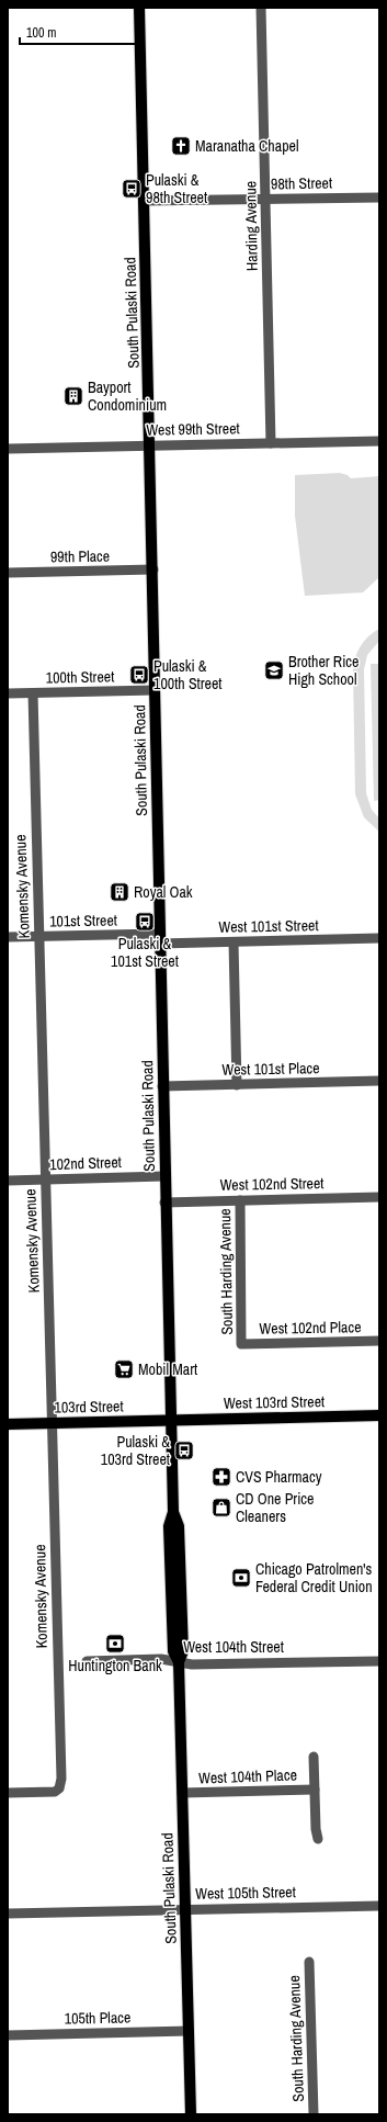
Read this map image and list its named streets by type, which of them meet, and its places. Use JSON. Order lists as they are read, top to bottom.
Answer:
{
  "streets": {
    "main road": ["South Pulaski Road", "West 103rd Street", "103rd Street"],
    "street": [
      "98th Street",
      "Harding Avenue",
      "West 99th Street",
      "99th Place",
      "100th Street",
      "Komensky Avenue",
      "101st Street",
      "West 101st Street",
      "West 101st Place",
      "102nd Street",
      "West 102nd Street",
      "South Harding Avenue",
      "West 102nd Place",
      "West 104th Street",
      "West 104th Place",
      "West 105th Street",
      "105th Place"
    ]
  },
  "crossings": [
    ["98th Street", "Harding Avenue"],
    ["98th Street", "South Pulaski Road"],
    ["Harding Avenue", "West 99th Street"],
    ["South Pulaski Road", "West 99th Street"],
    ["South Pulaski Road", "99th Place"],
    ["South Pulaski Road", "100th Street"],
    ["South Pulaski Road", "101st Street"],
    ["South Pulaski Road", "West 101st Street"],
    ["South Pulaski Road", "West 101st Place"],
    ["South Pulaski Road", "102nd Street"],
    ["South Pulaski Road", "West 102nd Street"],
    ["South Pulaski Road", "West 103rd Street"],
    ["South Pulaski Road", "103rd Street"],
    ["South Pulaski Road", "West 104th Street"],
    ["South Pulaski Road", "West 104th Place"],
    ["South Pulaski Road", "West 105th Street"],
    ["South Pulaski Road", "105th Place"],
    ["100th Street", "Komensky Avenue"],
    ["Komensky Avenue", "101st Street"],
    ["Komensky Avenue", "102nd Street"],
    ["Komensky Avenue", "103rd Street"],
    ["101st Street", "West 101st Street"],
    ["West 102nd Street", "South Harding Avenue"],
    ["South Harding Avenue", "West 102nd Place"],
    ["West 103rd Street", "103rd Street"]
  ],
  "places": {
    "church": ["Maranatha Chapel"],
    "bus stop": [
      "Pulaski & 98th Street",
      "Pulaski & 100th Street",
      "Pulaski & 101st Street",
      "Pulaski & 103rd Street"
    ],
    "building": ["Bayport Condominium", "Royal Oak"],
    "school or university": ["Brother Rice High School"],
    "supermarket": ["Mobil Mart"],
    "pharmacy": ["CVS Pharmacy"],
    "shop": ["CD One Price Cleaners"],
    "bank": ["Chicago Patrolmen's Federal Credit Union", "Huntington Bank"]
  },
  "scale_bar": "100 m"
}
